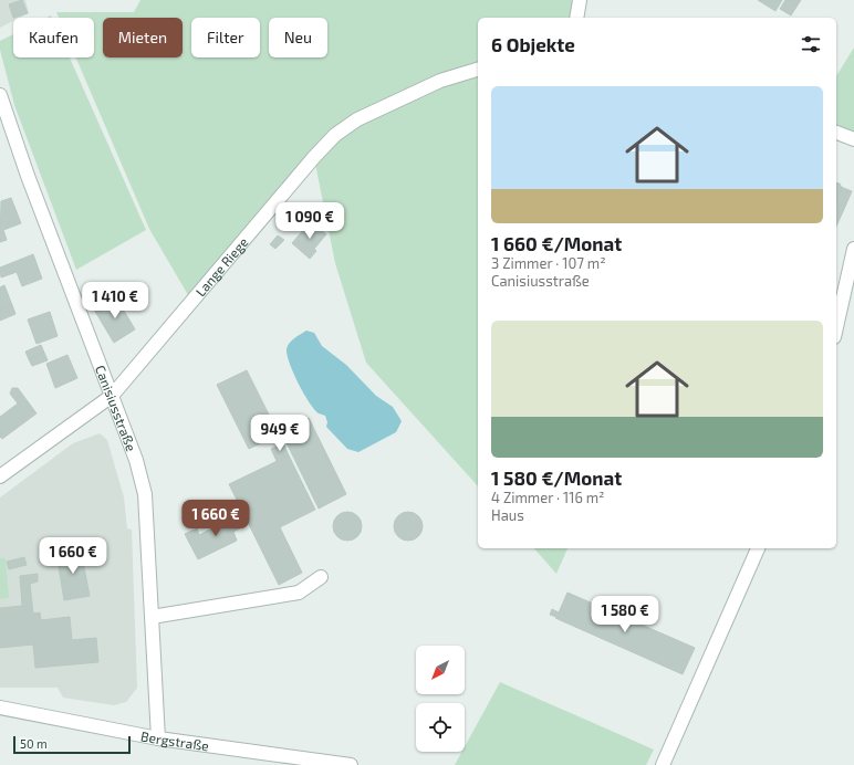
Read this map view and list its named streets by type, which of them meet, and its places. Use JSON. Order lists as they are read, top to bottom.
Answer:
{
  "streets": {
    "street": ["Lange Riege", "Canisiusstraße", "Bergstraße"]
  },
  "crossings": [
    ["Lange Riege", "Canisiusstraße"],
    ["Canisiusstraße", "Bergstraße"]
  ],
  "scale_bar": "50 m",
  "north": "bottom left",
  "page": {
    "chip": [
      "Kaufen",
      "Mieten",
      "Filter",
      "Neu"
    ],
    "heading": "6 Objekte",
    "list": [
      {
        "name": "1 660 €/Monat",
        "note": "3 Zimmer · 107 m² · Canisiusstraße"
      },
      {
        "name": "1 580 €/Monat",
        "note": "4 Zimmer · 116 m² · Haus"
      }
    ],
    "price": [
      "1 090 €",
      "1 410 €",
      "949 €",
      "1 660 €",
      "1 660 €",
      "1 580 €"
    ],
    "scale": "50 m"
  }
}
